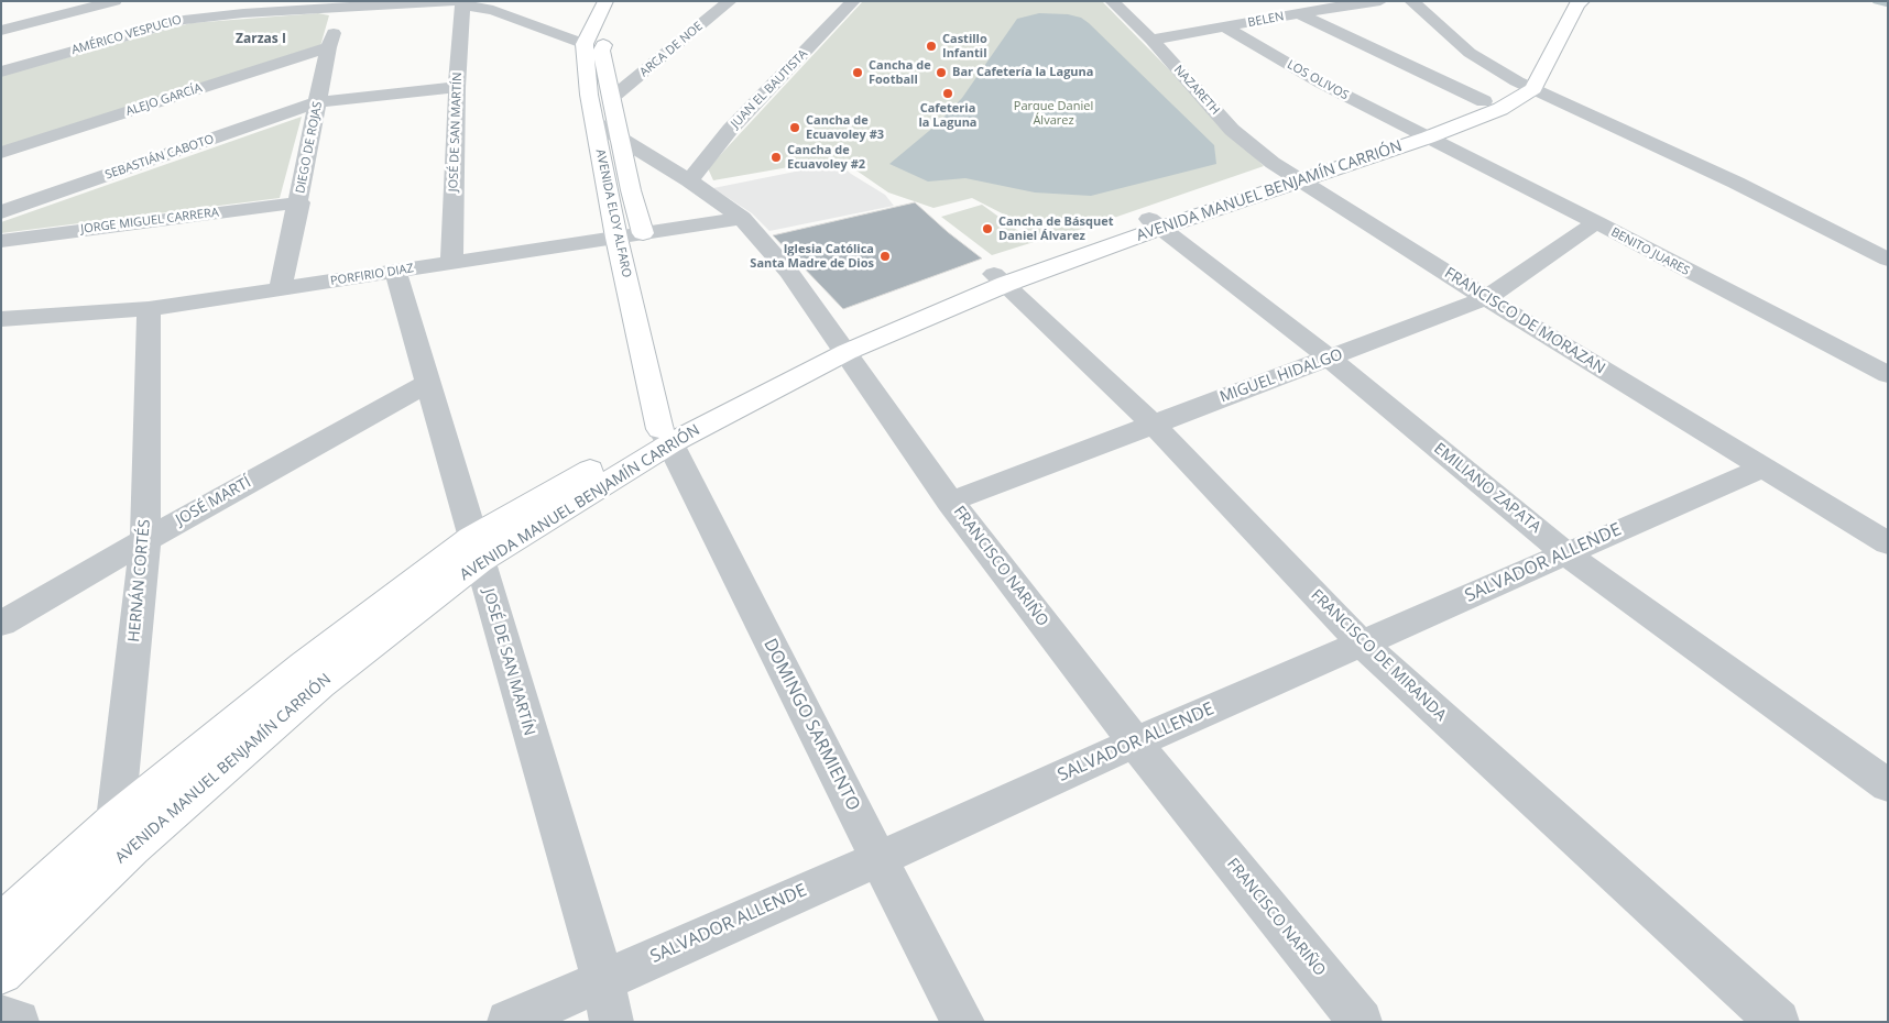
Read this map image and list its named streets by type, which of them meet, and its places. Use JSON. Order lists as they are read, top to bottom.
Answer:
{
  "streets": {
    "main road": ["AVENIDA MANUEL BENJAMÍN CARRIÓN", "AVENIDA ELOY ALFARO"],
    "street": [
      "BELEN",
      "AMÉRICO VESPUCIO",
      "ARCA DE NOE",
      "LOS OLIVOS",
      "JUAN EL BAUTISTA",
      "NAZARETH",
      "ALEJO GARCÍA",
      "JOSÉ DE SAN MARTÍN",
      "DIEGO DE ROJAS",
      "SEBASTIÁN CABOTO",
      "JORGE MIGUEL CARRERA",
      "BENITO JUARES",
      "PORFIRIO DIAZ",
      "FRANCISCO DE MORAZAN",
      "MIGUEL HIDALGO",
      "EMILIANO ZAPATA",
      "JOSÉ MARTÍ",
      "SALVADOR ALLENDE",
      "FRANCISCO NARIÑO",
      "HERNÁN CORTÉS",
      "FRANCISCO DE MIRANDA",
      "DOMINGO SARMIENTO"
    ]
  },
  "crossings": [
    ["BELEN", "LOS OLIVOS"],
    ["BELEN", "NAZARETH"],
    ["AMÉRICO VESPUCIO", "JOSÉ DE SAN MARTÍN"],
    ["AMÉRICO VESPUCIO", "DIEGO DE ROJAS"],
    ["AMÉRICO VESPUCIO", "AVENIDA ELOY ALFARO"],
    ["ARCA DE NOE", "AVENIDA ELOY ALFARO"],
    ["LOS OLIVOS", "AVENIDA MANUEL BENJAMÍN CARRIÓN"],
    ["LOS OLIVOS", "BENITO JUARES"],
    ["JUAN EL BAUTISTA", "FRANCISCO NARIÑO"],
    ["NAZARETH", "AVENIDA MANUEL BENJAMÍN CARRIÓN"],
    ["NAZARETH", "FRANCISCO DE MORAZAN"],
    ["ALEJO GARCÍA", "DIEGO DE ROJAS"],
    ["JOSÉ DE SAN MARTÍN", "SEBASTIÁN CABOTO"],
    ["JOSÉ DE SAN MARTÍN", "AVENIDA MANUEL BENJAMÍN CARRIÓN"],
    ["JOSÉ DE SAN MARTÍN", "PORFIRIO DIAZ"],
    ["JOSÉ DE SAN MARTÍN", "JOSÉ MARTÍ"],
    ["JOSÉ DE SAN MARTÍN", "SALVADOR ALLENDE"],
    ["DIEGO DE ROJAS", "SEBASTIÁN CABOTO"],
    ["DIEGO DE ROJAS", "JORGE MIGUEL CARRERA"],
    ["DIEGO DE ROJAS", "PORFIRIO DIAZ"],
    ["AVENIDA MANUEL BENJAMÍN CARRIÓN", "AVENIDA ELOY ALFARO"],
    ["AVENIDA MANUEL BENJAMÍN CARRIÓN", "BENITO JUARES"],
    ["AVENIDA MANUEL BENJAMÍN CARRIÓN", "FRANCISCO DE MORAZAN"],
    ["AVENIDA MANUEL BENJAMÍN CARRIÓN", "EMILIANO ZAPATA"],
    ["AVENIDA MANUEL BENJAMÍN CARRIÓN", "FRANCISCO NARIÑO"],
    ["AVENIDA MANUEL BENJAMÍN CARRIÓN", "HERNÁN CORTÉS"],
    ["AVENIDA MANUEL BENJAMÍN CARRIÓN", "FRANCISCO DE MIRANDA"],
    ["AVENIDA MANUEL BENJAMÍN CARRIÓN", "DOMINGO SARMIENTO"],
    ["AVENIDA ELOY ALFARO", "PORFIRIO DIAZ"],
    ["AVENIDA ELOY ALFARO", "FRANCISCO NARIÑO"],
    ["AVENIDA ELOY ALFARO", "DOMINGO SARMIENTO"],
    ["BENITO JUARES", "MIGUEL HIDALGO"],
    ["PORFIRIO DIAZ", "FRANCISCO NARIÑO"],
    ["PORFIRIO DIAZ", "HERNÁN CORTÉS"],
    ["FRANCISCO DE MORAZAN", "MIGUEL HIDALGO"],
    ["FRANCISCO DE MORAZAN", "SALVADOR ALLENDE"],
    ["MIGUEL HIDALGO", "EMILIANO ZAPATA"],
    ["MIGUEL HIDALGO", "FRANCISCO NARIÑO"],
    ["MIGUEL HIDALGO", "FRANCISCO DE MIRANDA"],
    ["EMILIANO ZAPATA", "SALVADOR ALLENDE"],
    ["JOSÉ MARTÍ", "HERNÁN CORTÉS"],
    ["SALVADOR ALLENDE", "FRANCISCO NARIÑO"],
    ["SALVADOR ALLENDE", "FRANCISCO DE MIRANDA"],
    ["SALVADOR ALLENDE", "DOMINGO SARMIENTO"]
  ],
  "districts": ["Zarzas I"],
  "parks": ["Parque Daniel Álvarez"],
  "places": [
    "Castillo Infantil",
    "Cancha de Football",
    "Bar Cafetería la Laguna",
    "Cafeteria la Laguna",
    "Cancha de Ecuavoley #3",
    "Cancha de Ecuavoley #2",
    "Cancha de Básquet Daniel Álvarez",
    "Iglesia Católica Santa Madre de Dios"
  ]
}
